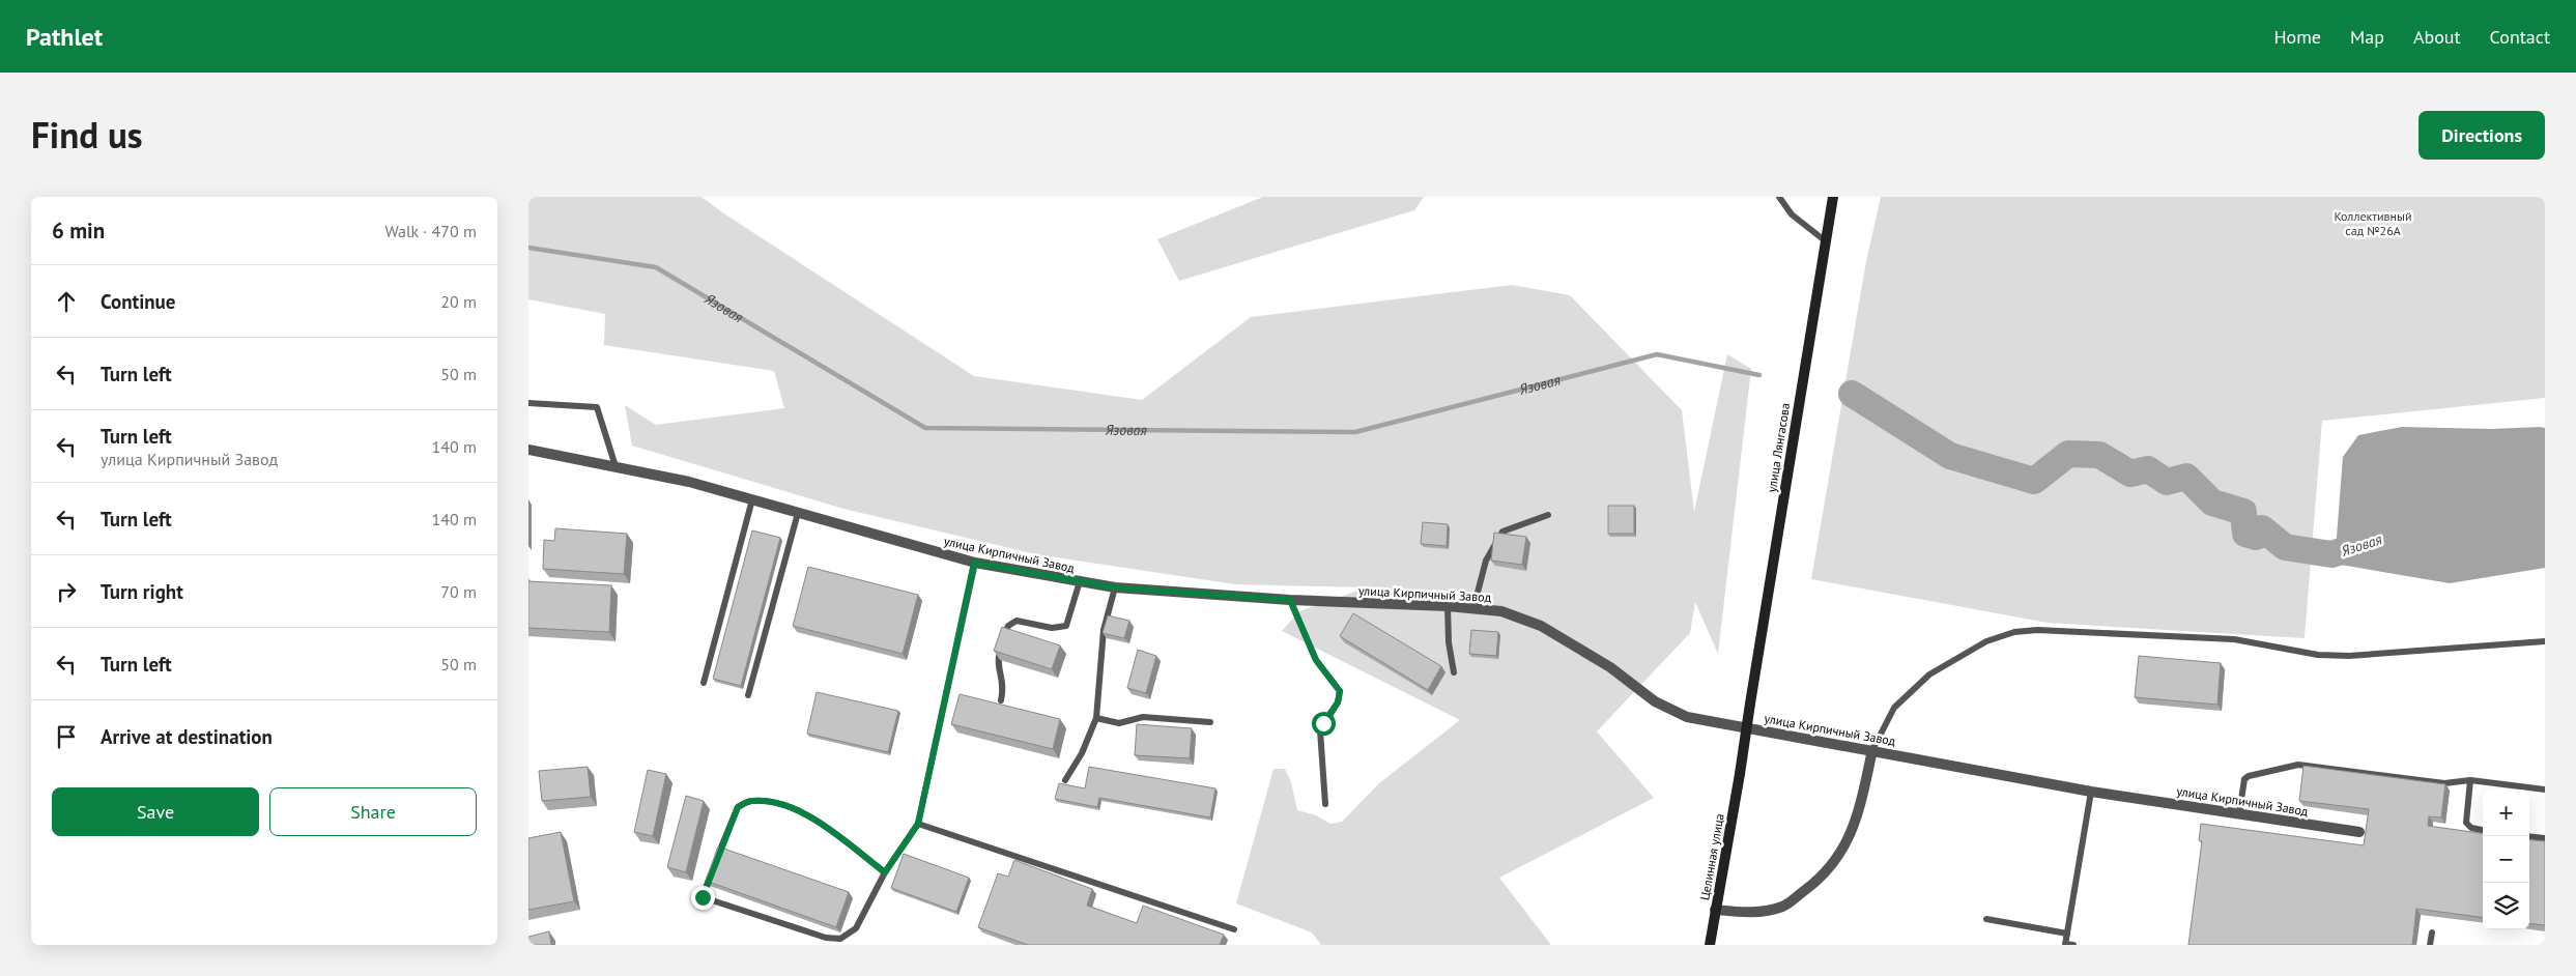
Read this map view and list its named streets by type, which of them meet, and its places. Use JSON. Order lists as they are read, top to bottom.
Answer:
{
  "streets": {
    "main road": ["улица Лянгасова", "Целинная улица"],
    "street": ["улица Кирпичный Завод"]
  },
  "crossings": [
    ["улица Лянгасова", "Целинная улица"]
  ],
  "water": ["Язовая"],
  "parks": ["Коллективный сад №26А"],
  "page": {
    "header": "Pathlet",
    "nav": [
      "Home",
      "Map",
      "About",
      "Contact"
    ],
    "title": "Find us",
    "buttons": [
      "Directions",
      ["Save", "Share"]
    ],
    "heading": ["6 min", "Walk · 470 m"],
    "list": [
      ["Continue", "20 m"],
      ["Turn left", "50 m"],
      ["Turn left", "улица Кирпичный Завод", "140 m"],
      ["Turn left", "140 m"],
      ["Turn right", "70 m"],
      ["Turn left", "50 m"],
      "Arrive at destination"
    ],
    "map_buttons": ["+", "−"]
  }
}
